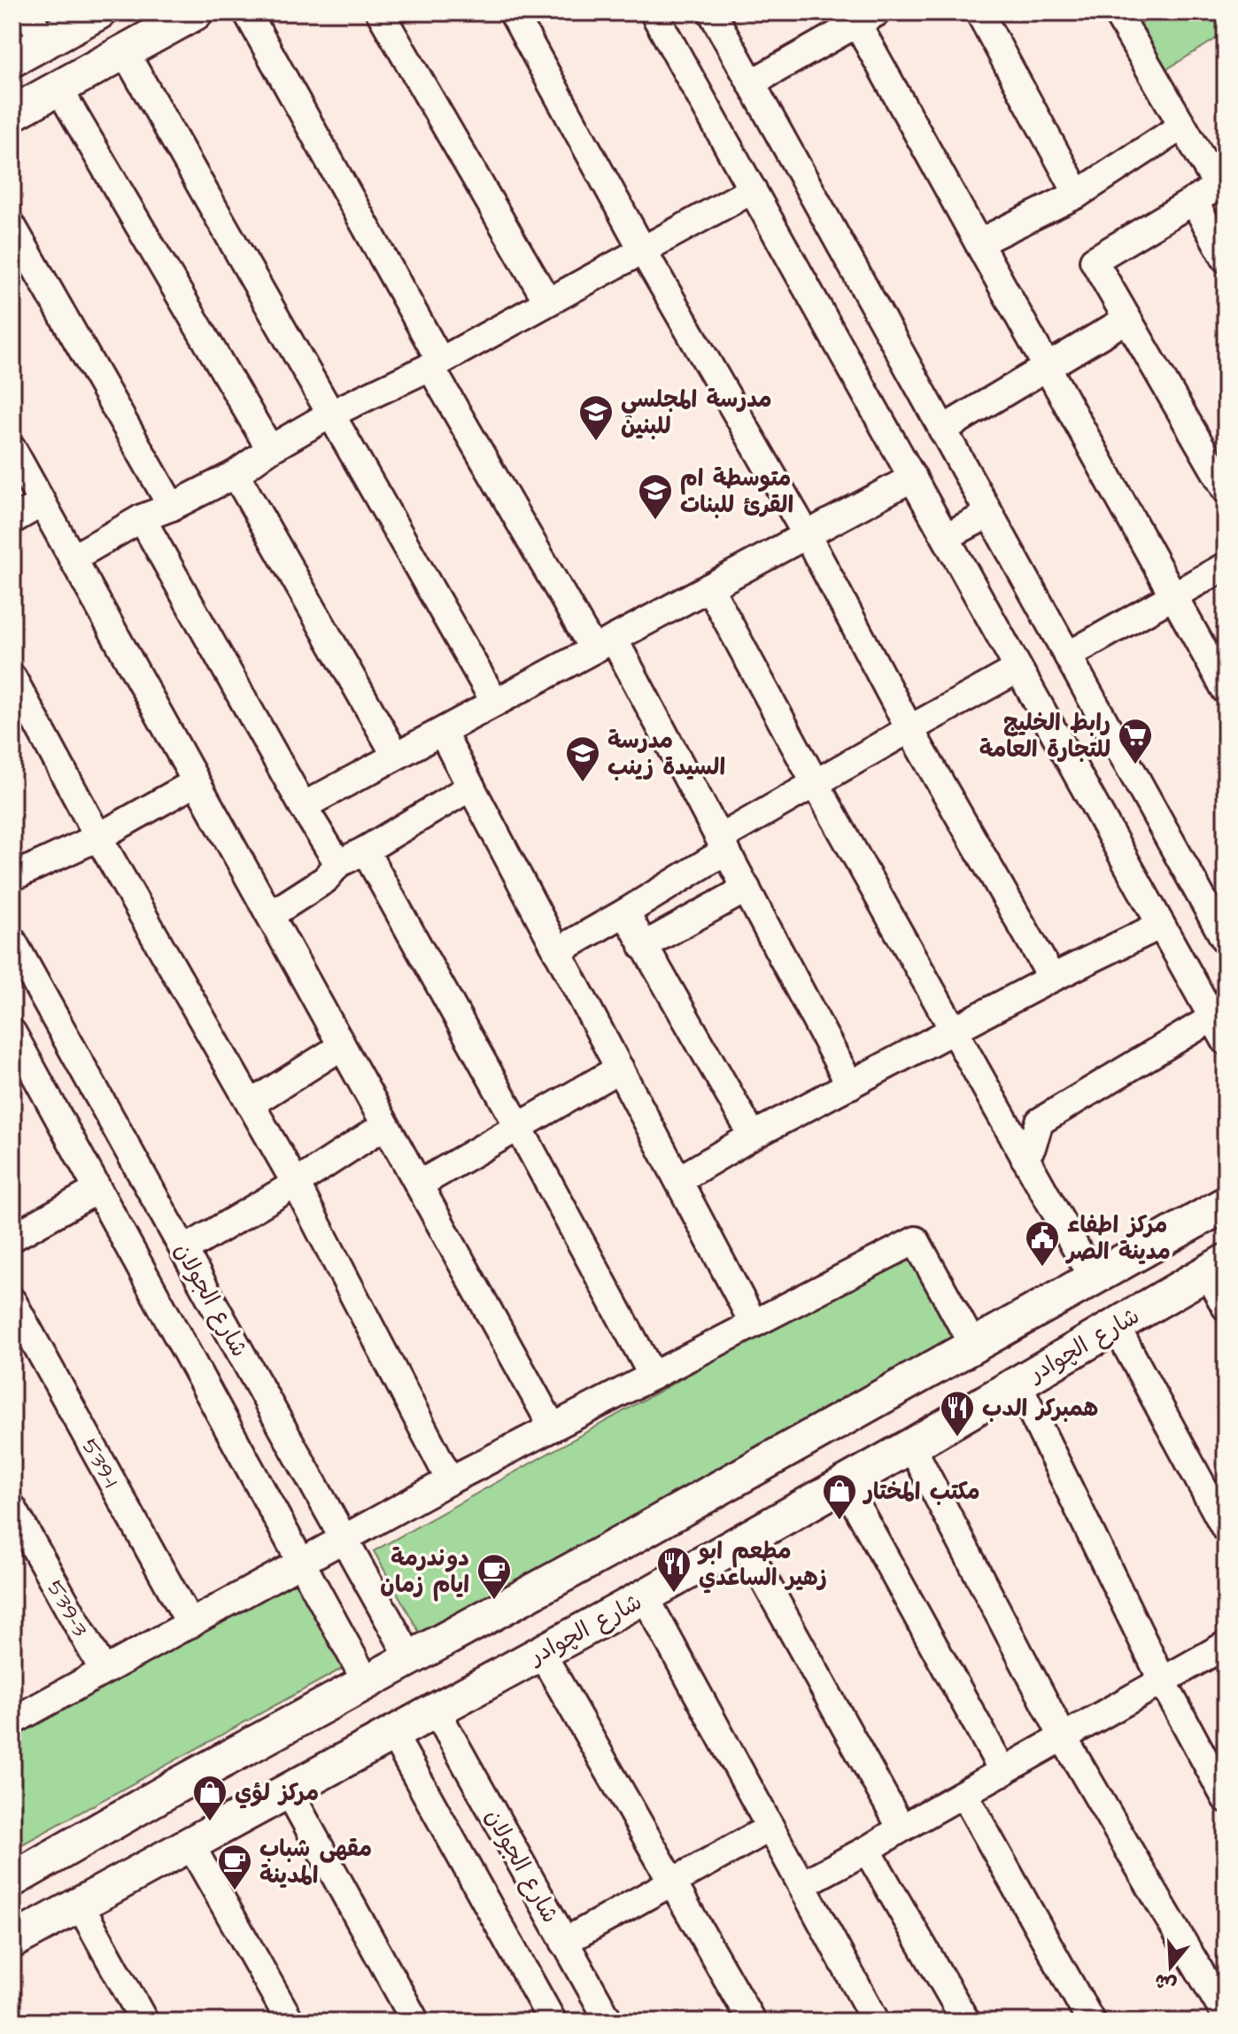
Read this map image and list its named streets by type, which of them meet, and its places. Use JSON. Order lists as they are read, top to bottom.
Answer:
{
  "streets": {
    "main road": ["شارع الچوادر"],
    "street": ["شارع الجولان", "539-1", "539-3"]
  },
  "crossings": [
    ["شارع الجولان", "شارع الچوادر"]
  ],
  "places": {
    "school or university": ["مدرسة المجلسي للبنين", "متوسطة ام القرئ للبنات", "مدرسة السيدة زينب"],
    "supermarket": ["رابط الخليج للتجارة العامة"],
    "public building": ["مركز اطفاء مدينة الصر"],
    "restaurant": ["همبركر الدب", "مطعم ابو زهير الساعدي"],
    "shop": ["مكتب المختار", "مركز لؤي"],
    "cafe": ["دوندرمة ايام زمان", "مقهى شباب المدينة"]
  },
  "north": "bottom"
}
